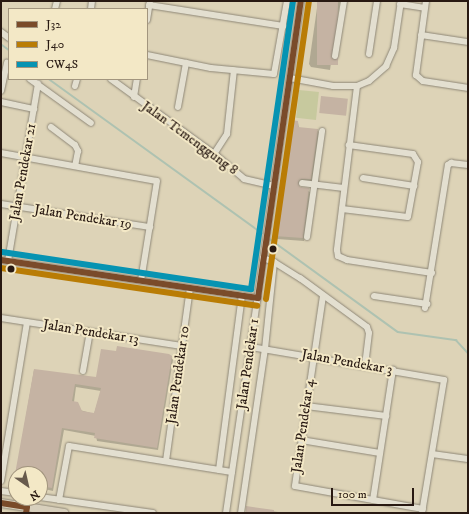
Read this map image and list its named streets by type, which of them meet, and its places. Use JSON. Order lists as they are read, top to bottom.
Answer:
{
  "streets": {
    "street": [
      "Jalan Temenggung 8",
      "Jalan Pendekar 21",
      "Jalan Pendekar 19",
      "Jalan Pendekar 13",
      "Jalan Pendekar 3",
      "Jalan Pendekar 1",
      "Jalan Pendekar 10",
      "Jalan Pendekar 4"
    ]
  },
  "crossings": [
    ["Jalan Temenggung 8", "Jalan Pendekar 1"],
    ["Jalan Pendekar 21", "Jalan Pendekar 19"],
    ["Jalan Pendekar 13", "Jalan Pendekar 10"],
    ["Jalan Pendekar 3", "Jalan Pendekar 1"],
    ["Jalan Pendekar 3", "Jalan Pendekar 4"]
  ],
  "lines": ["transit line J32", "transit line CW4S", "transit line J40"],
  "legend": ["J32", "J40", "CW4S"],
  "scale_bar": "100 m",
  "north": "bottom right"
}
